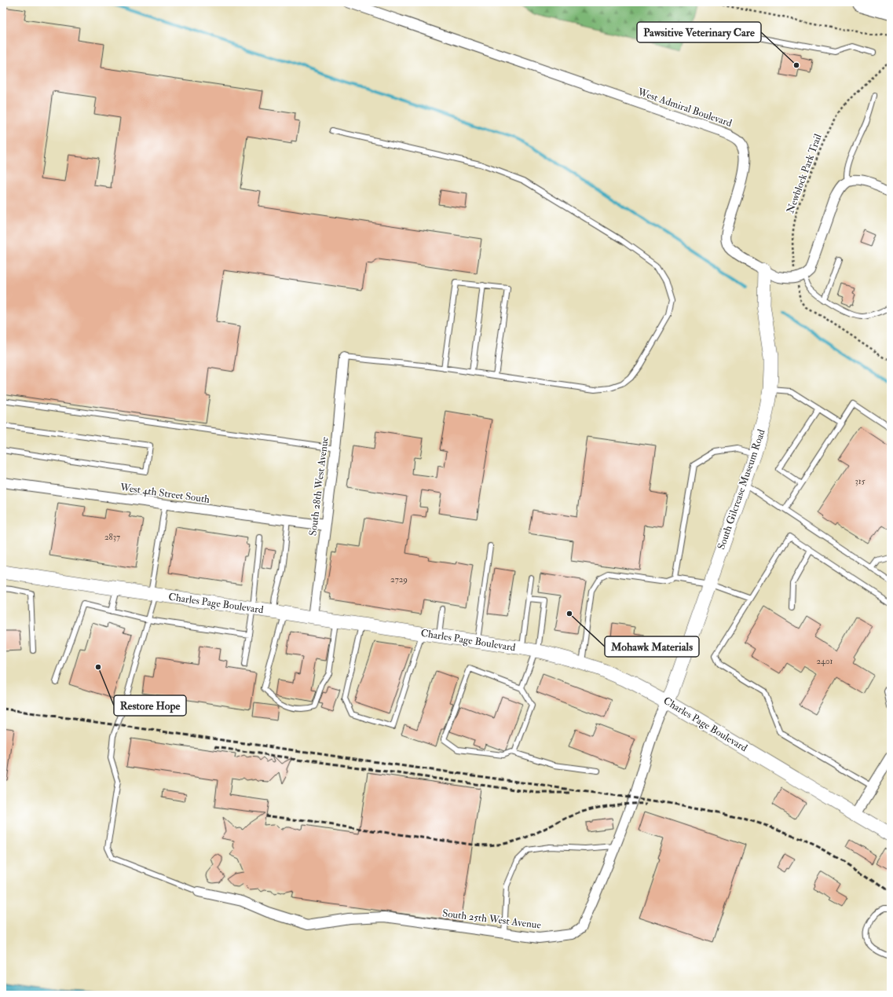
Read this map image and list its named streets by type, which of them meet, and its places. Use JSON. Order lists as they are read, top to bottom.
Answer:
{
  "streets": {
    "main road": ["South Gilcrease Museum Road", "Charles Page Boulevard"],
    "street": [
      "West Admiral Boulevard",
      "South 28th West Avenue",
      "West 4th Street South",
      "South 25th West Avenue"
    ],
    "path": ["Newblock Park Trail"]
  },
  "crossings": [
    ["West Admiral Boulevard", "Newblock Park Trail"],
    ["West Admiral Boulevard", "South Gilcrease Museum Road"],
    ["South 28th West Avenue", "West 4th Street South"],
    ["South 28th West Avenue", "Charles Page Boulevard"],
    ["South Gilcrease Museum Road", "Charles Page Boulevard"],
    ["South Gilcrease Museum Road", "South 25th West Avenue"],
    ["Charles Page Boulevard", "South 25th West Avenue"]
  ],
  "places": ["Pawsitive Veterinary Care", "Mohawk Materials", "Restore Hope"],
  "house_numbers": [
    "315",
    "2837",
    "2729",
    "2401"
  ]
}
